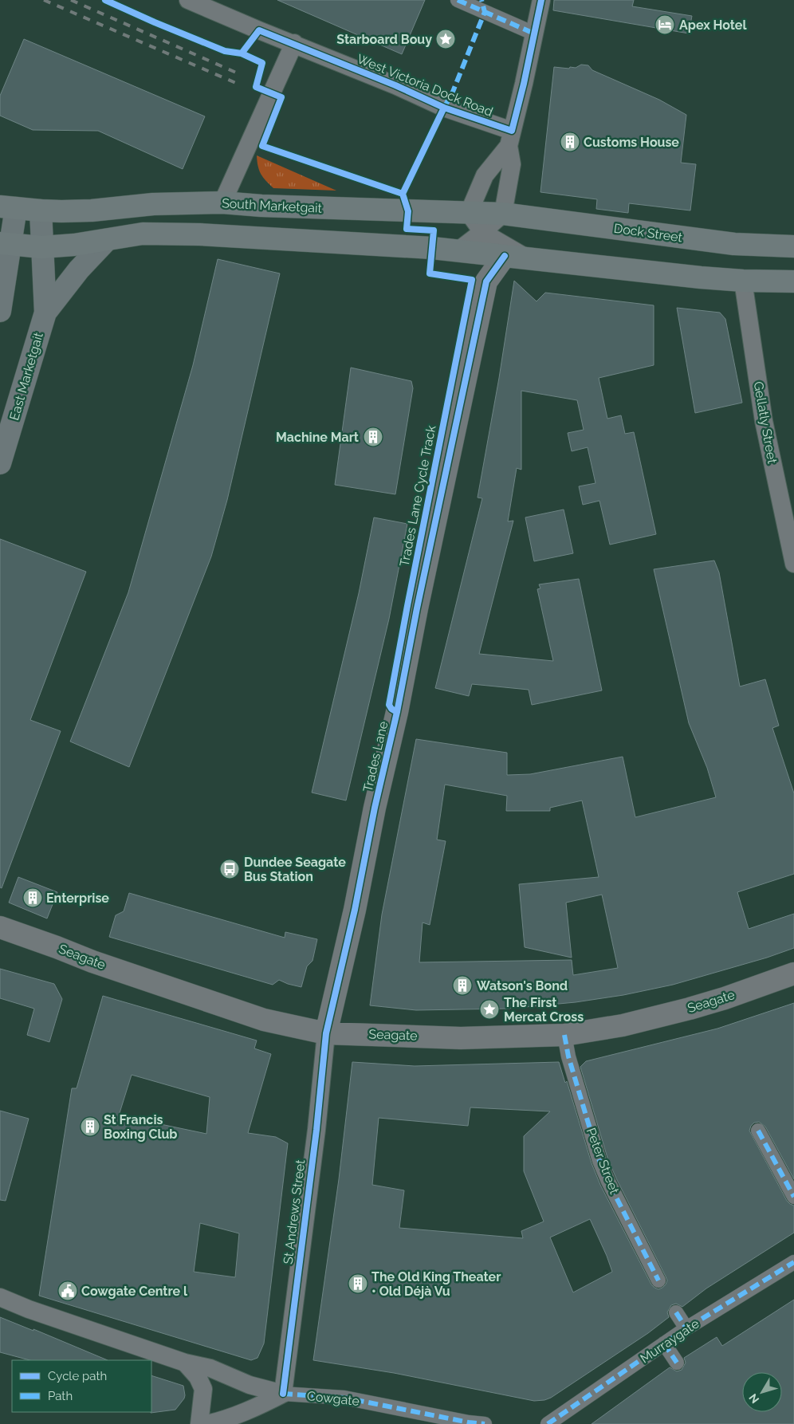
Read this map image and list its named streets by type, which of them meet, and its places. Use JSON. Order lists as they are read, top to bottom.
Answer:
{
  "streets": {
    "highway": ["South Marketgait", "Dock Street"],
    "main road": ["East Marketgait"],
    "street": [
      "West Victoria Dock Road",
      "Gellatly Street",
      "Trades Lane",
      "Seagate",
      "Peter Street",
      "St Andrews Street",
      "Murraygate",
      "Cowgate"
    ],
    "cycle path": ["Trades Lane Cycle Track"]
  },
  "crossings": [
    ["South Marketgait", "Dock Street"],
    ["South Marketgait", "East Marketgait"],
    ["Trades Lane", "Seagate"],
    ["Trades Lane", "St Andrews Street"],
    ["Seagate", "Peter Street"],
    ["Seagate", "St Andrews Street"],
    ["St Andrews Street", "Cowgate"]
  ],
  "places": {
    "hotel": ["Apex Hotel"],
    "place": ["Starboard Bouy", "The First Mercat Cross"],
    "building": [
      "Customs House",
      "Machine Mart",
      "Enterprise",
      "Watson's Bond",
      "St Francis Boxing Club",
      "The Old King Theater • Old Déjà Vu"
    ],
    "bus stop": ["Dundee Seagate Bus Station"],
    "public building": ["Cowgate Centre l"]
  },
  "legend": ["Cycle path", "Path"],
  "north": "bottom left"
}
